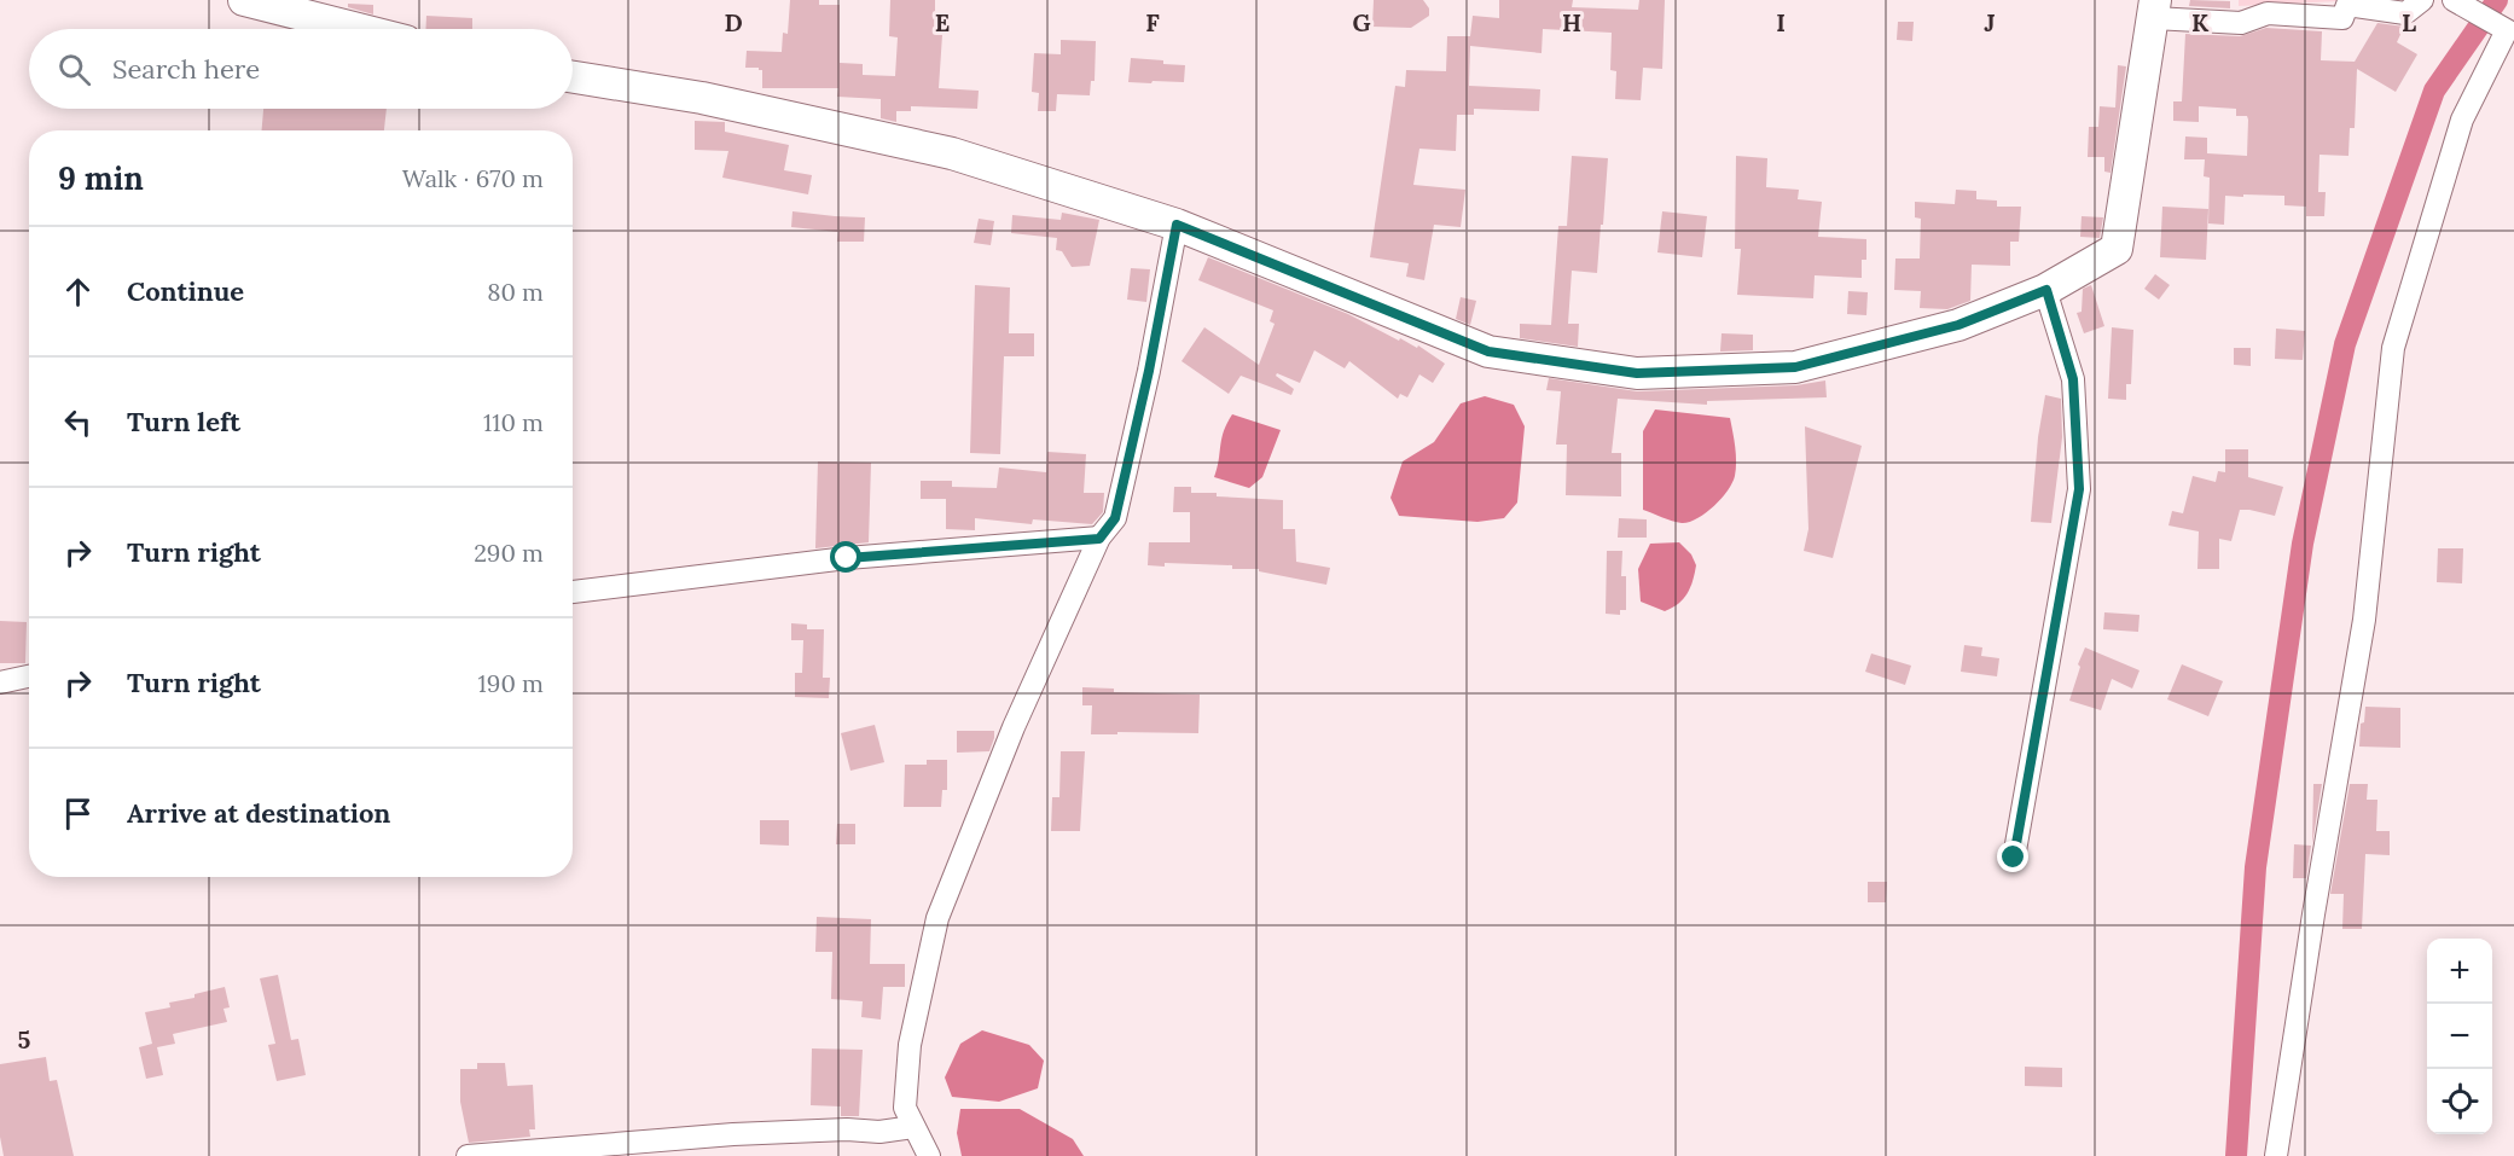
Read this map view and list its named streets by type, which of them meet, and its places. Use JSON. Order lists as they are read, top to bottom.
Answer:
{
  "page": {
    "search": "Search here",
    "heading": ["9 min", "Walk · 670 m"],
    "list": [
      ["Continue", "80 m"],
      ["Turn left", "110 m"],
      ["Turn right", "290 m"],
      ["Turn right", "190 m"],
      "Arrive at destination"
    ],
    "map_buttons": ["+", "−"]
  },
  "grid": {
    "columns": [
      "D",
      "E",
      "F",
      "G",
      "H",
      "I",
      "J",
      "K",
      "L"
    ],
    "rows": ["5"]
  }
}
